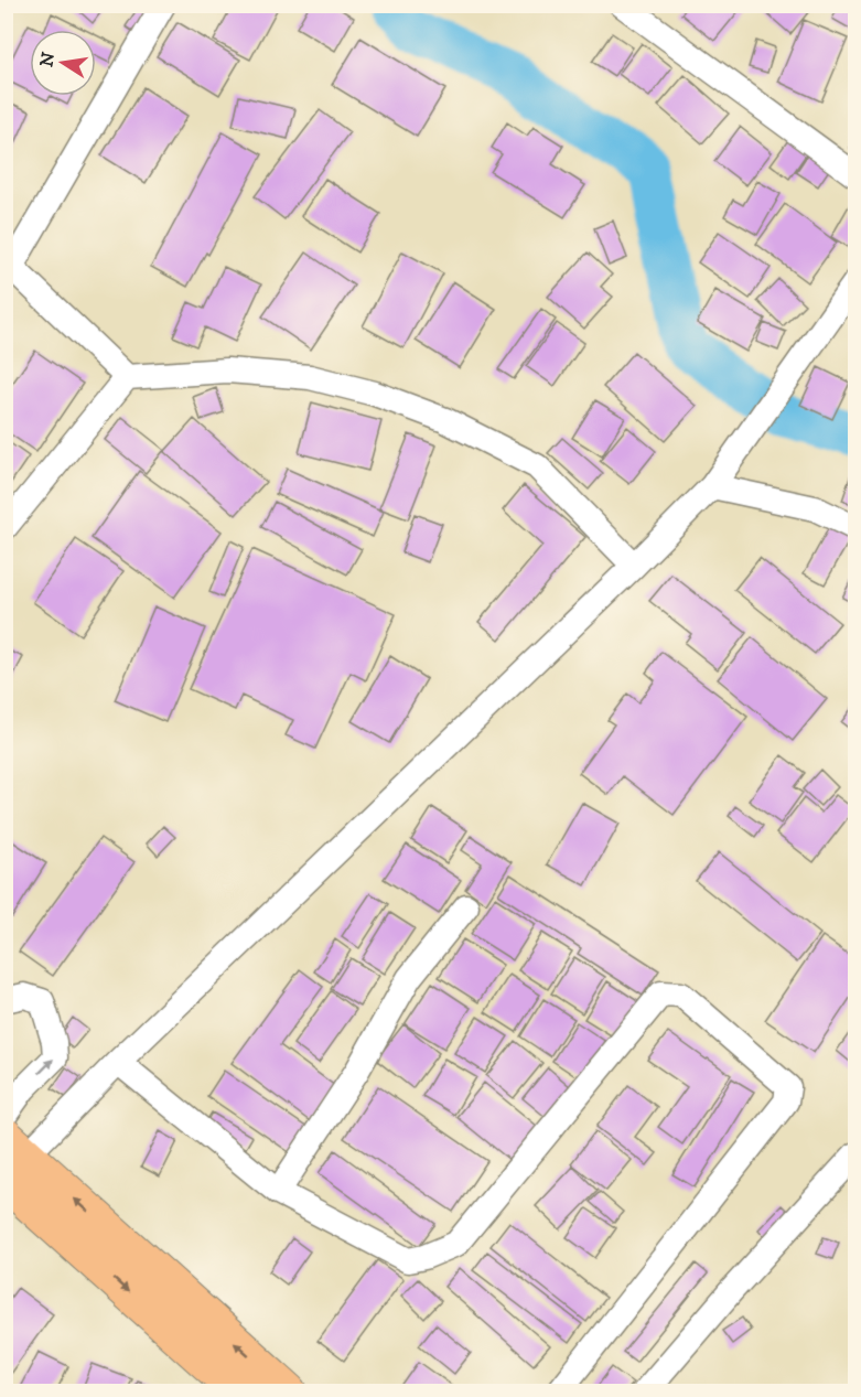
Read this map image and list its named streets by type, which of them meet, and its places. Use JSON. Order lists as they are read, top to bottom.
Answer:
{
  "north": "left"
}
